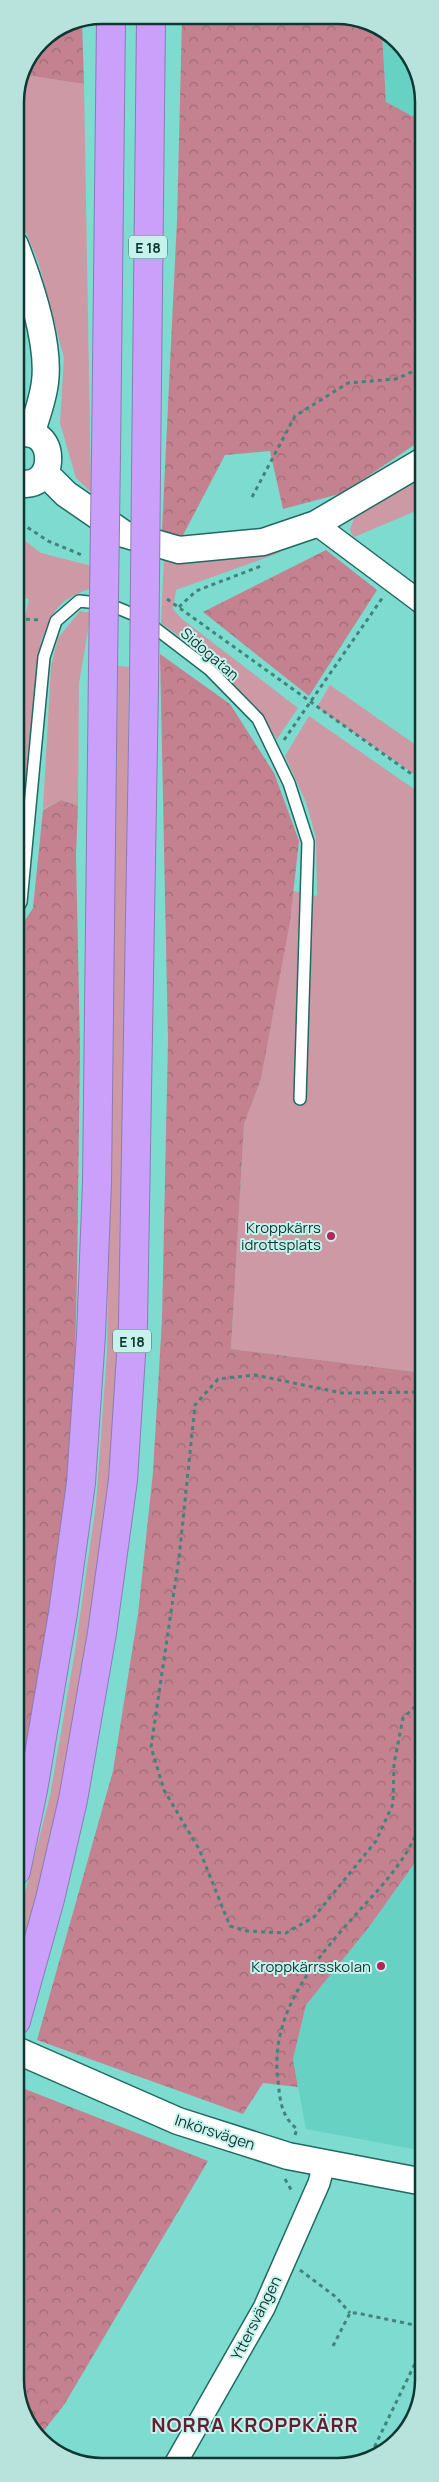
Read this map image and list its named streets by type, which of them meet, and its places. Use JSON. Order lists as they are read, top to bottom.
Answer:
{
  "streets": {
    "highway": ["E 18"],
    "street": ["Inkörsvägen", "Yttersvängen"],
    "lane": ["Sidogatan"]
  },
  "crossings": [
    ["Inkörsvägen", "Yttersvängen"]
  ],
  "districts": ["NORRA KROPPKÄRR"],
  "places": ["Kroppkärrs idrottsplats", "Kroppkärrsskolan"]
}
